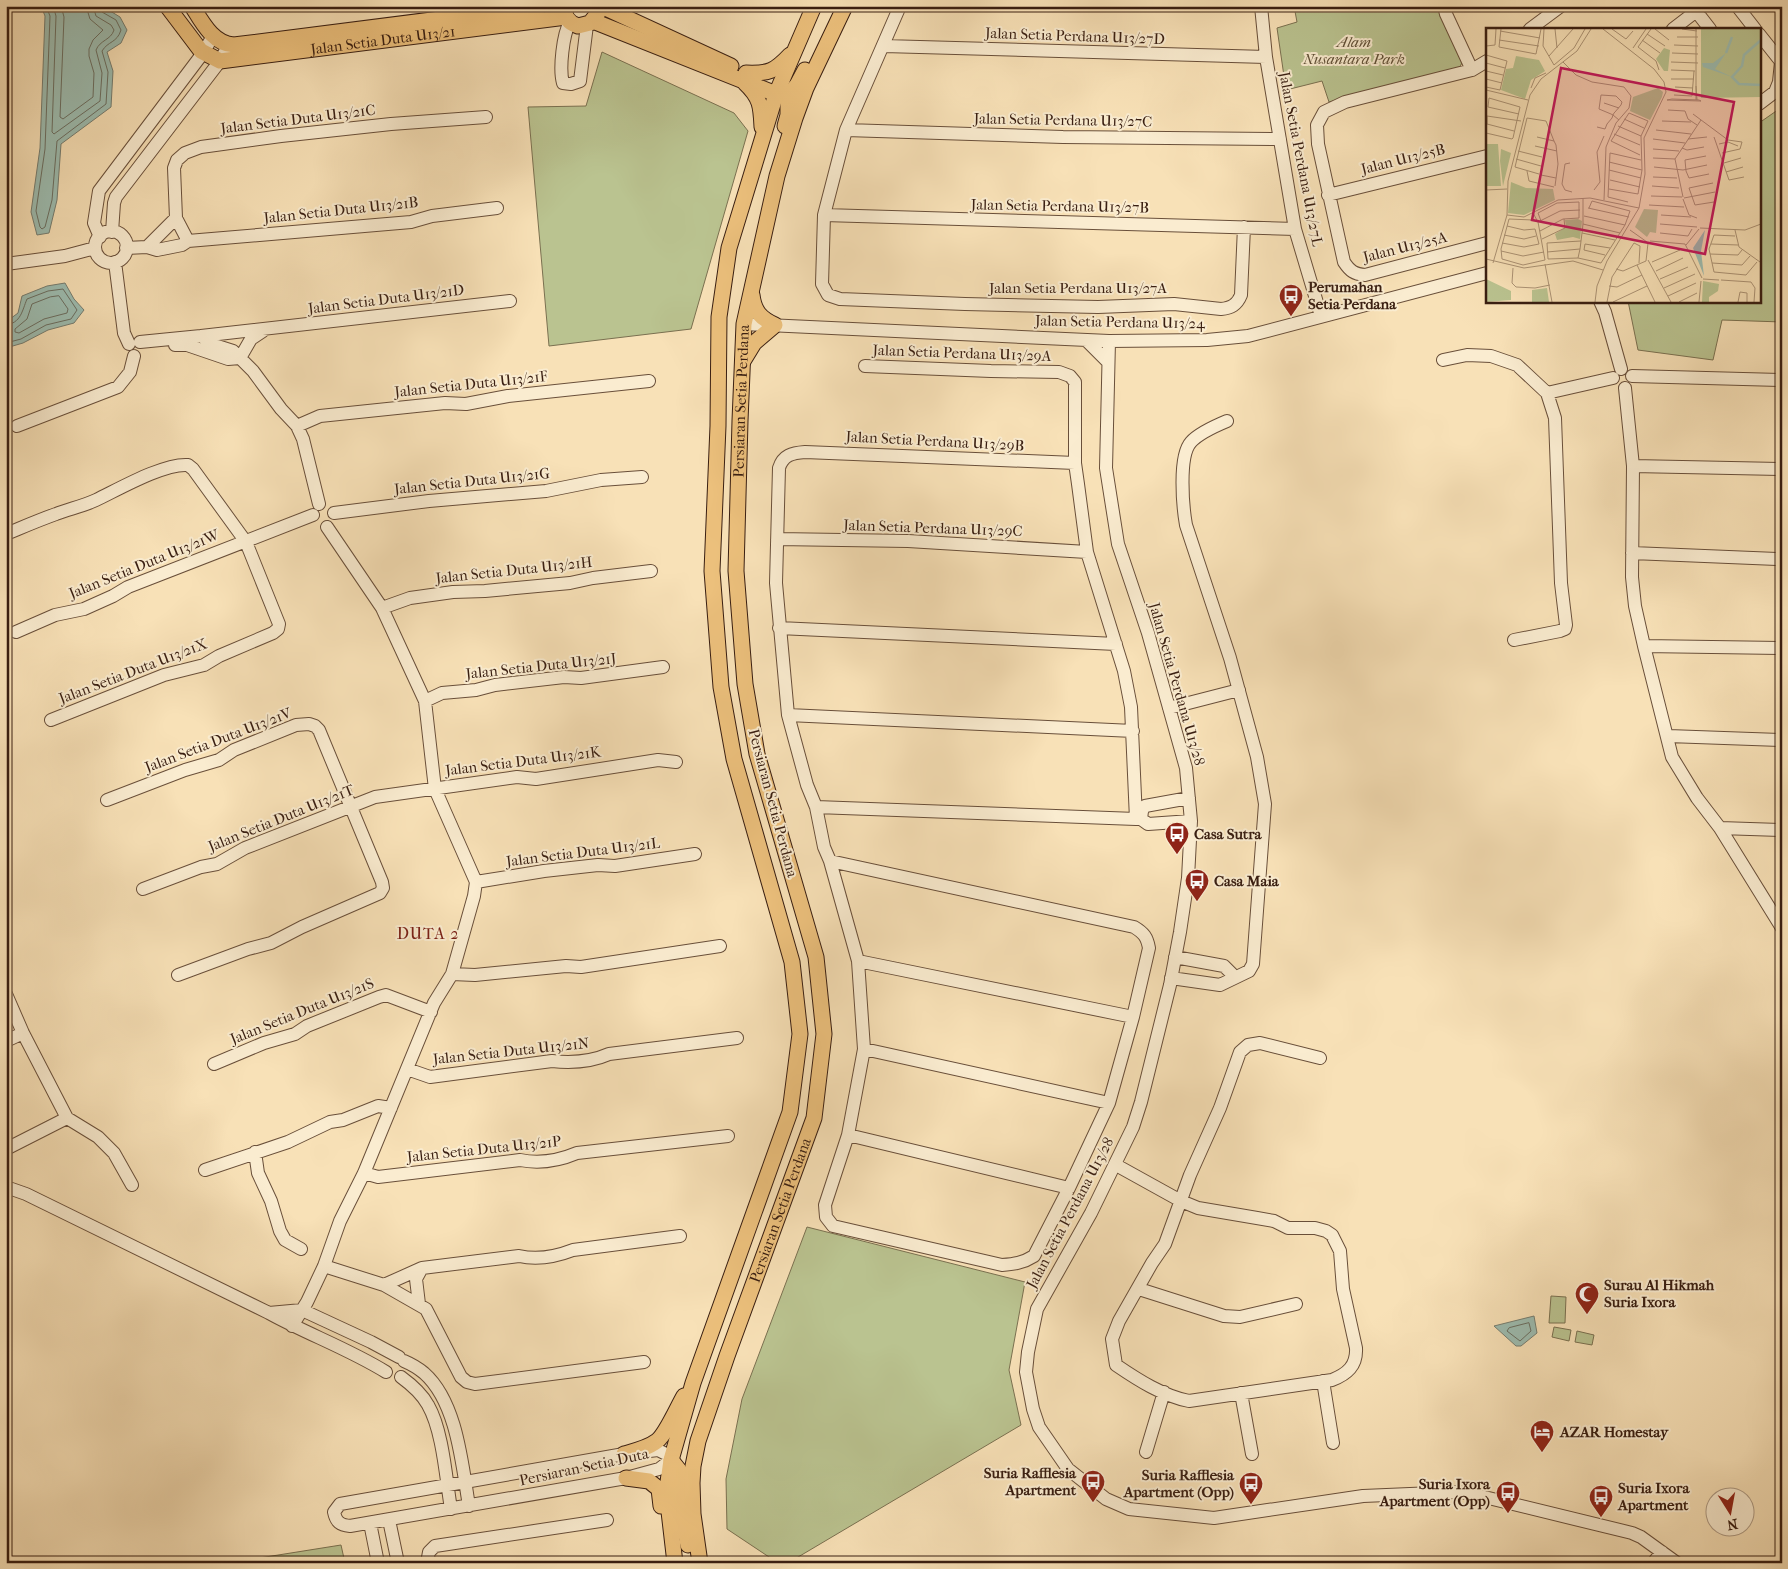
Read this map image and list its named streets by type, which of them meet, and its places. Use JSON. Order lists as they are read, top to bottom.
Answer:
{
  "streets": {
    "main road": ["Jalan Setia Duta U13/21", "Persiaran Setia Perdana"],
    "street": [
      "Jalan Setia Perdana U13/27D",
      "Jalan Setia Duta U13/21C",
      "Jalan Setia Perdana U13/27C",
      "Jalan Setia Perdana U13/27L",
      "Jalan U13/25B",
      "Jalan Setia Perdana U13/27B",
      "Jalan Setia Duta U13/21B",
      "Jalan U13/25A",
      "Jalan Setia Perdana U13/27A",
      "Jalan Setia Duta U13/21D",
      "Jalan Setia Perdana U13/24",
      "Jalan Setia Perdana U13/29A",
      "Jalan Setia Duta U13/21F",
      "Jalan Setia Perdana U13/29B",
      "Jalan Setia Duta U13/21G",
      "Jalan Setia Perdana U13/29C",
      "Jalan Setia Duta U13/21W",
      "Jalan Setia Duta U13/21H",
      "Jalan Setia Duta U13/21J",
      "Jalan Setia Duta U13/21X",
      "Jalan Setia Perdana U13/28",
      "Jalan Setia Duta U13/21V",
      "Jalan Setia Duta U13/21K",
      "Jalan Setia Duta U13/21T",
      "Jalan Setia Duta U13/21L",
      "Jalan Setia Duta U13/21S",
      "Jalan Setia Duta U13/21N",
      "Jalan Setia Duta U13/21P",
      "Persiaran Setia Duta"
    ]
  },
  "crossings": [
    ["Jalan Setia Perdana U13/27D", "Jalan Setia Perdana U13/27L"],
    ["Jalan Setia Perdana U13/27C", "Jalan Setia Perdana U13/27L"],
    ["Jalan Setia Perdana U13/27L", "Jalan Setia Perdana U13/27B"],
    ["Jalan Setia Perdana U13/27L", "Jalan Setia Perdana U13/24"],
    ["Jalan U13/25B", "Jalan U13/25A"],
    ["Jalan Setia Perdana U13/27B", "Jalan Setia Perdana U13/27A"],
    ["Jalan Setia Perdana U13/24", "Persiaran Setia Perdana"],
    ["Jalan Setia Perdana U13/24", "Jalan Setia Perdana U13/28"],
    ["Jalan Setia Perdana U13/29A", "Jalan Setia Perdana U13/29B"],
    ["Persiaran Setia Perdana", "Persiaran Setia Duta"],
    ["Jalan Setia Perdana U13/29B", "Jalan Setia Perdana U13/29C"],
    ["Jalan Setia Duta U13/21W", "Jalan Setia Duta U13/21X"],
    ["Jalan Setia Duta U13/21V", "Jalan Setia Duta U13/21T"],
    ["Jalan Setia Duta U13/21K", "Jalan Setia Duta U13/21T"]
  ],
  "districts": ["DUTA 2"],
  "parks": ["Alam Nusantara Park"],
  "places": {
    "bus stop": [
      "Perumahan Setia Perdana",
      "Casa Sutra",
      "Casa Maia",
      "Suria Rafflesia Apartment",
      "Suria Rafflesia Apartment (Opp)",
      "Suria Ixora Apartment (Opp)",
      "Suria Ixora Apartment"
    ],
    "mosque": ["Surau Al Hikmah Suria Ixora"],
    "hotel": ["AZAR Homestay"]
  },
  "north": "bottom"
}
